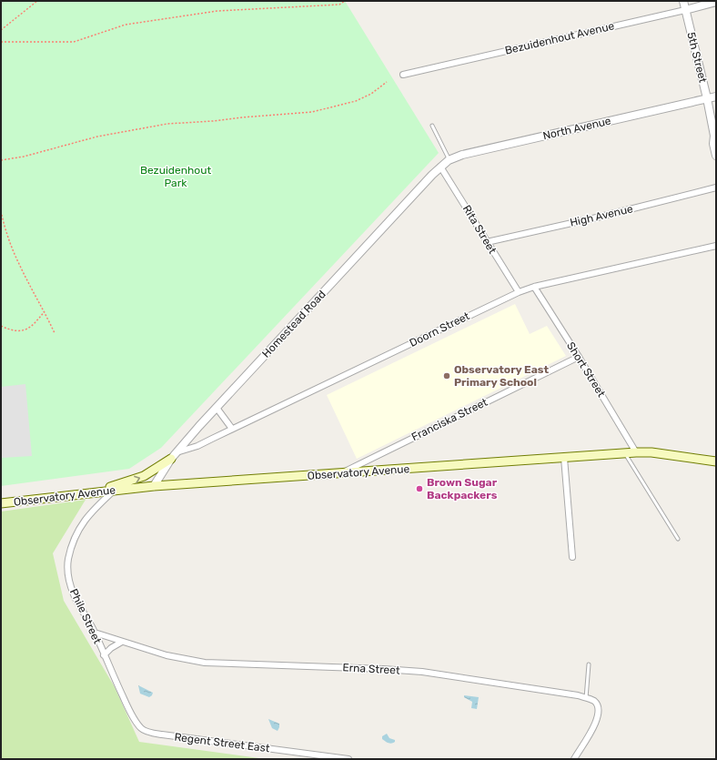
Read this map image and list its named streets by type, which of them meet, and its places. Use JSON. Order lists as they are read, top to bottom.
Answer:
{
  "streets": {
    "main road": ["Observatory Avenue"],
    "street": [
      "Bezuidenhout Avenue",
      "5th Street",
      "North Avenue",
      "High Avenue",
      "Rita Street",
      "Homestead Road",
      "Doorn Street",
      "Short Street",
      "Franciska Street",
      "Phile Street",
      "Erna Street",
      "Regent Street East"
    ]
  },
  "crossings": [
    ["Bezuidenhout Avenue", "5th Street"],
    ["5th Street", "North Avenue"],
    ["North Avenue", "Rita Street"],
    ["North Avenue", "Homestead Road"],
    ["High Avenue", "Rita Street"],
    ["Rita Street", "Homestead Road"],
    ["Rita Street", "Doorn Street"],
    ["Homestead Road", "Doorn Street"],
    ["Homestead Road", "Observatory Avenue"],
    ["Doorn Street", "Short Street"],
    ["Short Street", "Franciska Street"],
    ["Short Street", "Observatory Avenue"],
    ["Franciska Street", "Observatory Avenue"],
    ["Observatory Avenue", "Phile Street"],
    ["Phile Street", "Erna Street"],
    ["Phile Street", "Regent Street East"]
  ],
  "parks": ["Bezuidenhout Park"],
  "places": ["Observatory East Primary School", "Brown Sugar Backpackers"]
}
